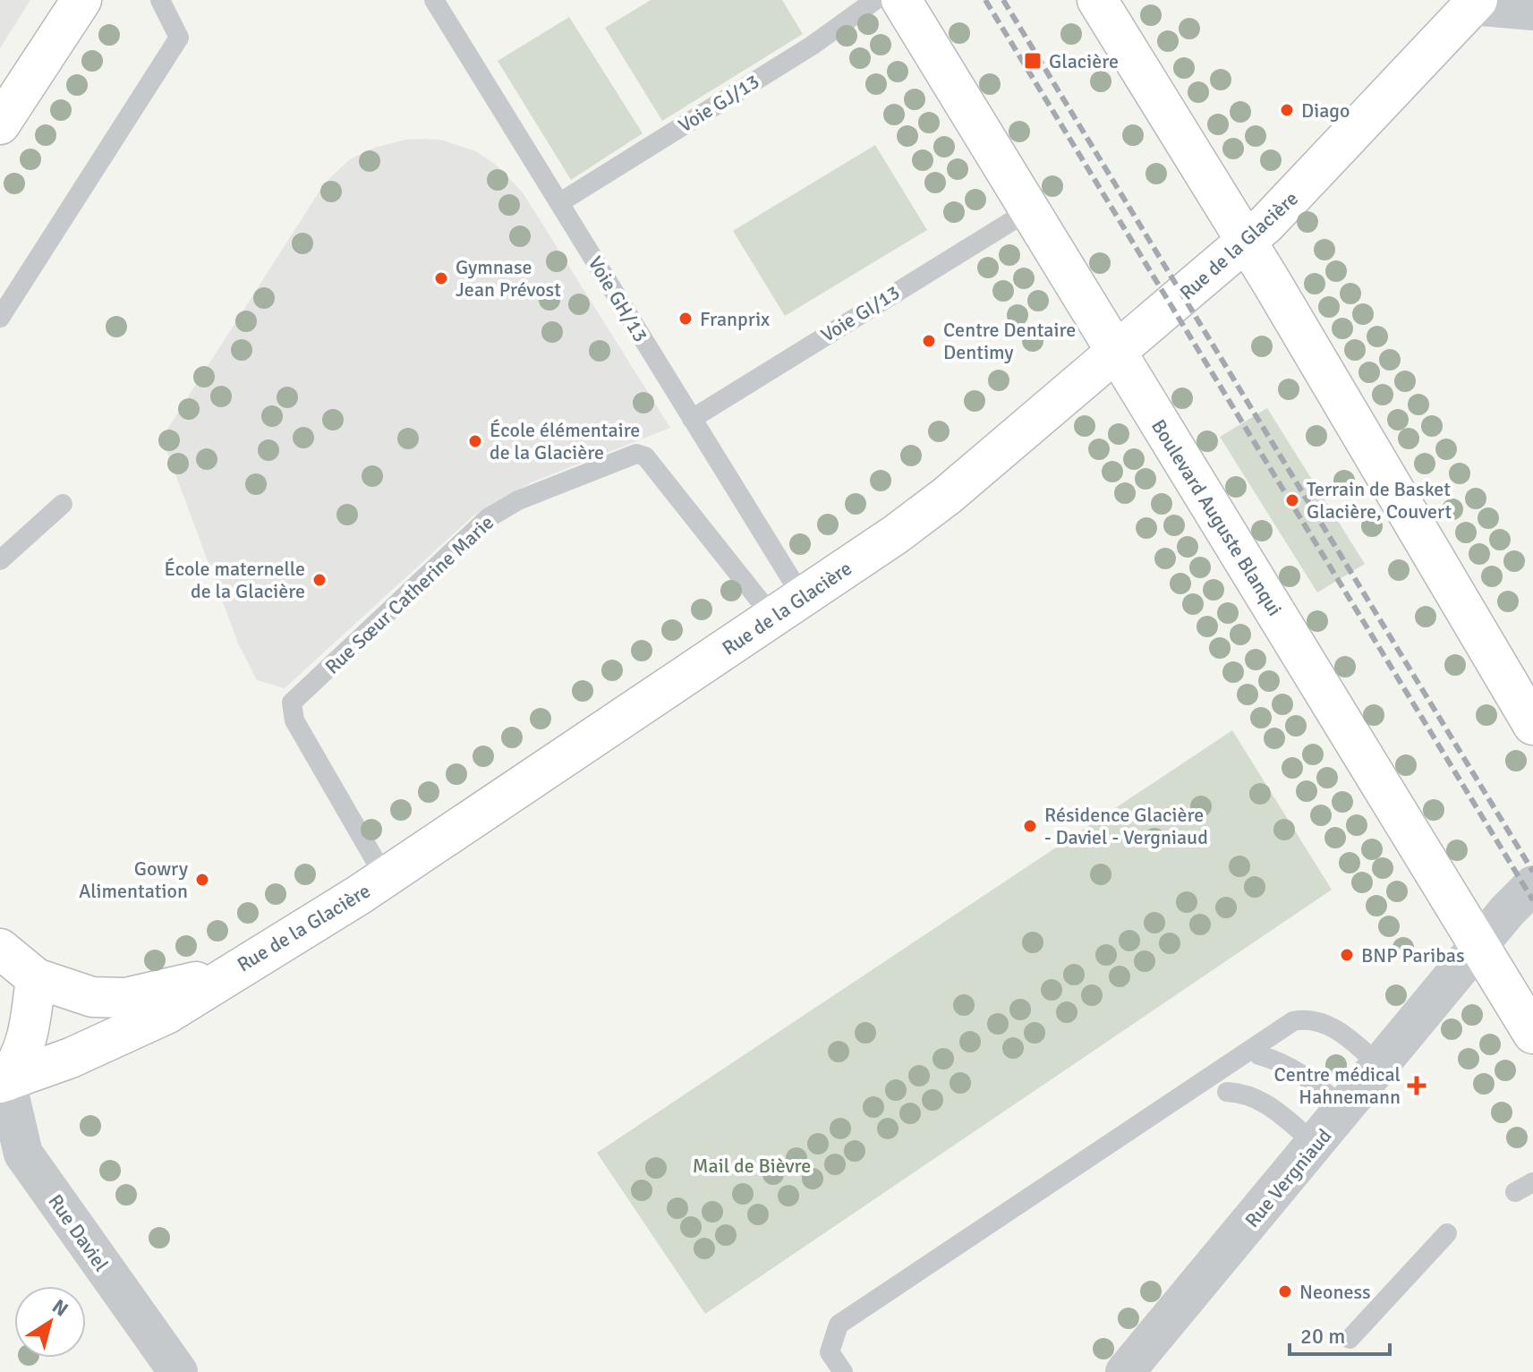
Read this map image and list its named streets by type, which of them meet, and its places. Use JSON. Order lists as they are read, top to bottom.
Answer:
{
  "streets": {
    "street": [
      "Rue de la Glacière",
      "Boulevard Auguste Blanqui",
      "Rue Vergniaud",
      "Rue Daviel"
    ],
    "lane": [
      "Voie GJ/13",
      "Voie GH/13",
      "Voie GI/13",
      "Rue Sœur Catherine Marie"
    ]
  },
  "crossings": [
    ["Voie GJ/13", "Voie GH/13"],
    ["Rue de la Glacière", "Voie GH/13"],
    ["Rue de la Glacière", "Boulevard Auguste Blanqui"],
    ["Rue de la Glacière", "Rue Sœur Catherine Marie"],
    ["Rue de la Glacière", "Rue Daviel"],
    ["Voie GH/13", "Voie GI/13"],
    ["Voie GH/13", "Rue Sœur Catherine Marie"],
    ["Voie GI/13", "Boulevard Auguste Blanqui"],
    ["Boulevard Auguste Blanqui", "Rue Vergniaud"]
  ],
  "parks": ["Mail de Bièvre"],
  "places": {
    "transit": ["Glacière"],
    "other": [
      "Diago",
      "Gymnase Jean Prévost",
      "Franprix",
      "Centre Dentaire Dentimy",
      "École élémentaire de la Glacière",
      "Terrain de Basket Glacière, Couvert",
      "École maternelle de la Glacière",
      "Résidence Glacière - Daviel - Vergniaud",
      "Gowry Alimentation",
      "BNP Paribas",
      "Neoness"
    ],
    "health": ["Centre médical Hahnemann"]
  },
  "scale_bar": "20 m",
  "north": "top right"
}
